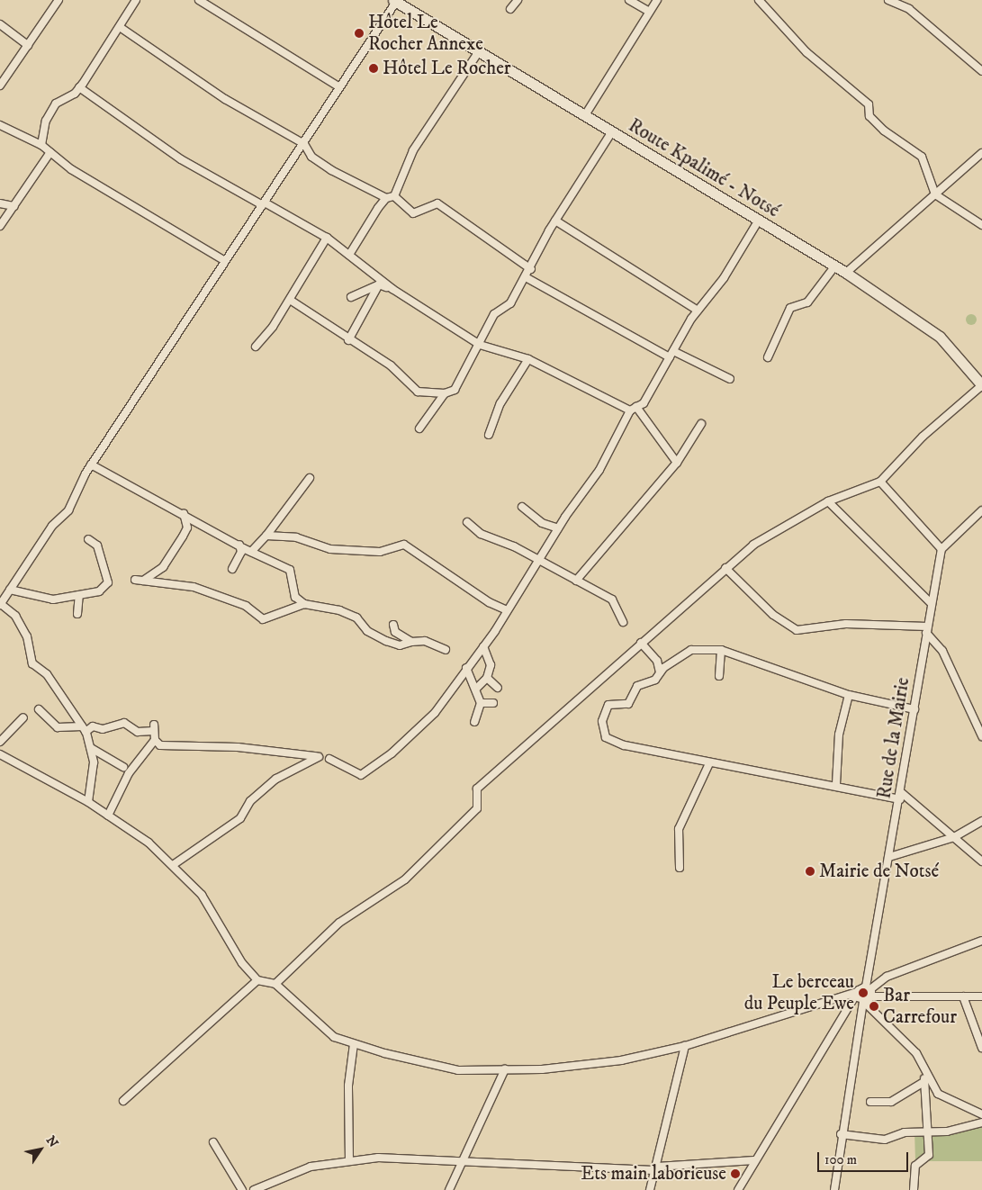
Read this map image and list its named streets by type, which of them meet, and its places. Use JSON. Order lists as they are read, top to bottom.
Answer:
{
  "streets": {
    "main road": ["Route Kpalimé - Notsé"],
    "street": ["Rue de la Mairie"]
  },
  "places": [
    "Hôtel Le Rocher Annexe",
    "Hôtel Le Rocher",
    "Mairie de Notsé",
    "Le berceau du Peuple Ewe",
    "Bar Carrefour",
    "Ets main laborieuse"
  ],
  "scale_bar": "100 m",
  "north": "top right"
}
